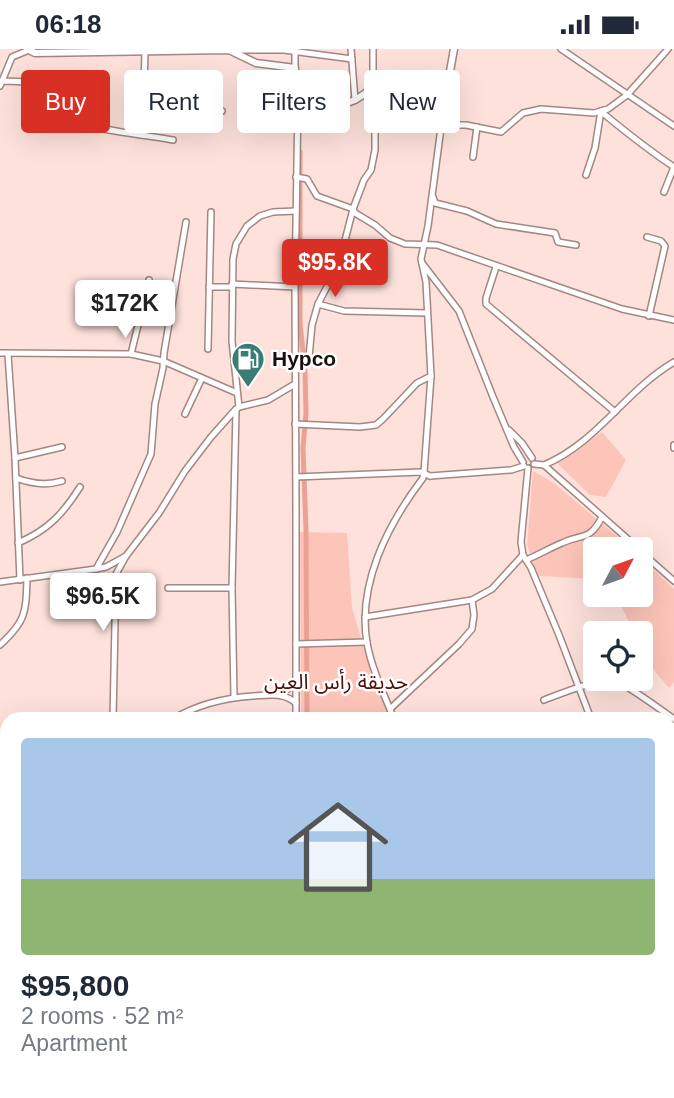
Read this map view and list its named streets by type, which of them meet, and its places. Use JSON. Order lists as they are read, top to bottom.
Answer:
{
  "parks": ["حديقة رأس العين"],
  "places": {
    "fuel station": ["Hypco"]
  },
  "north": "top right",
  "page": {
    "status": "06:18",
    "chip": [
      "Buy",
      "Rent",
      "Filters",
      "New"
    ],
    "price": ["$95.8K", "$172K", "$96.5K"],
    "list": [
      {
        "name": "$95,800",
        "note": "2 rooms · 52 m² · Apartment"
      }
    ]
  }
}
